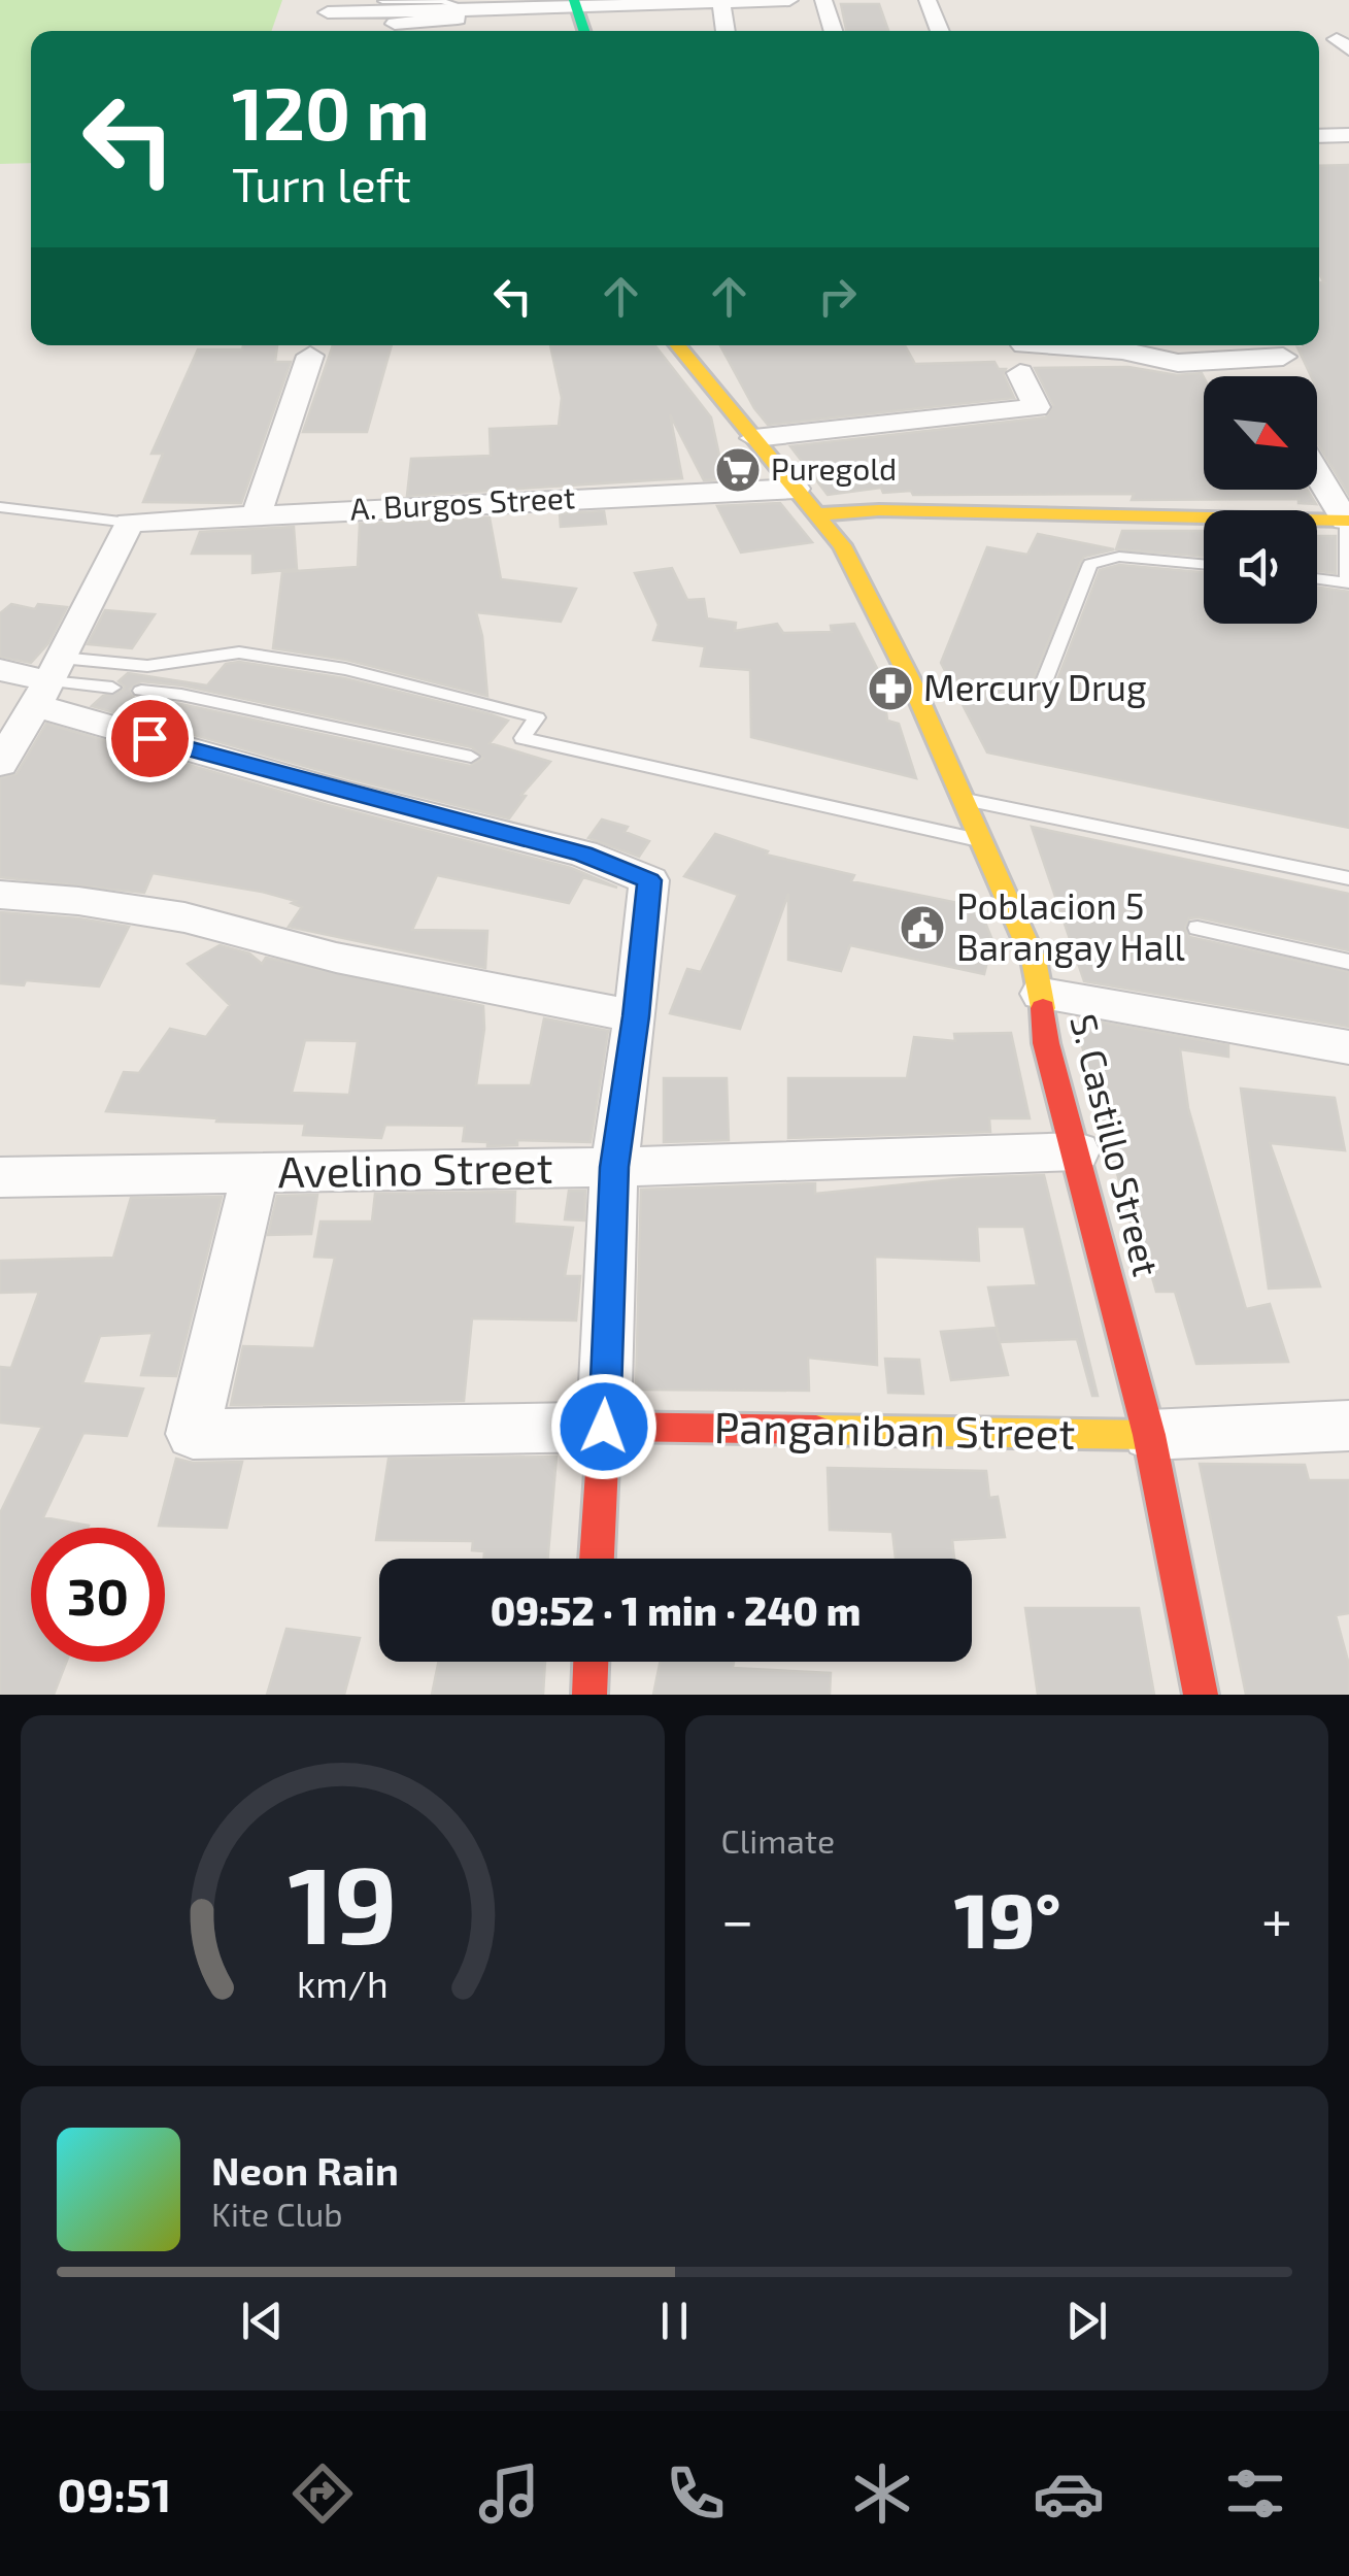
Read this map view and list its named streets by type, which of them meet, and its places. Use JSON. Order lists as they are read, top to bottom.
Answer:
{
  "streets": {
    "street": [
      "A. Burgos Street",
      "S. Castillo Street",
      "Avelino Street",
      "Panganiban Street"
    ]
  },
  "crossings": [
    ["A. Burgos Street", "S. Castillo Street"],
    ["S. Castillo Street", "Avelino Street"],
    ["S. Castillo Street", "Panganiban Street"],
    ["Avelino Street", "Panganiban Street"]
  ],
  "places": {
    "supermarket": ["Puregold"],
    "pharmacy": ["Mercury Drug"],
    "public building": ["Poblacion 5 Barangay Hall"]
  },
  "north": "bottom right",
  "page": {
    "turn": ["120 m", "Turn left"],
    "limit": "30",
    "trip": "09:52 · 1 min · 240 m",
    "tile": "Climate",
    "heat": ["−", "19°", "+"],
    "song": ["Neon Rain", "Kite Club"],
    "tabs": "09:51",
    "gauge": ["19", "km/h"]
  }
}
